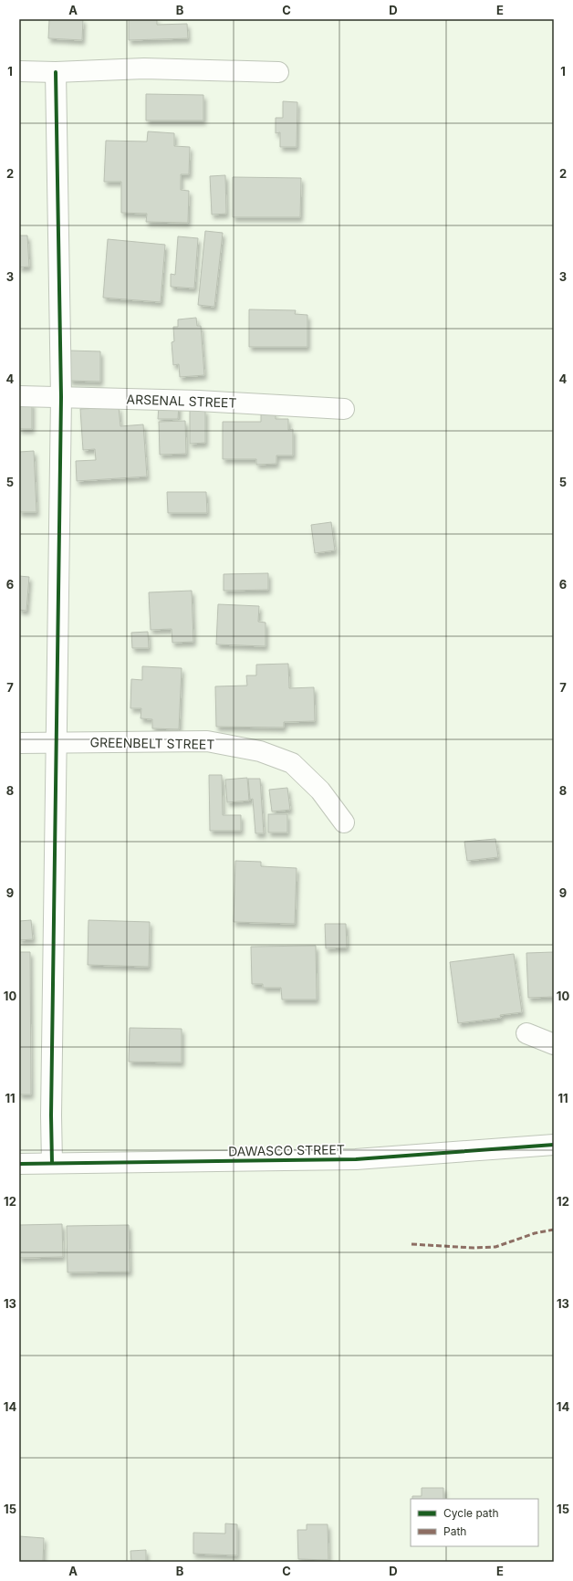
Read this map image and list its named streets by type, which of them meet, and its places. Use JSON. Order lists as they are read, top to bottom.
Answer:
{
  "streets": {
    "street": ["ARSENAL STREET", "GREENBELT STREET", "DAWASCO STREET"]
  },
  "legend": ["Cycle path", "Path"],
  "grid": {
    "columns": [
      "A",
      "B",
      "C",
      "D",
      "E"
    ],
    "rows": [
      "1",
      "2",
      "3",
      "4",
      "5",
      "6",
      "7",
      "8",
      "9",
      "10",
      "11",
      "12",
      "13",
      "14",
      "15"
    ]
  }
}
